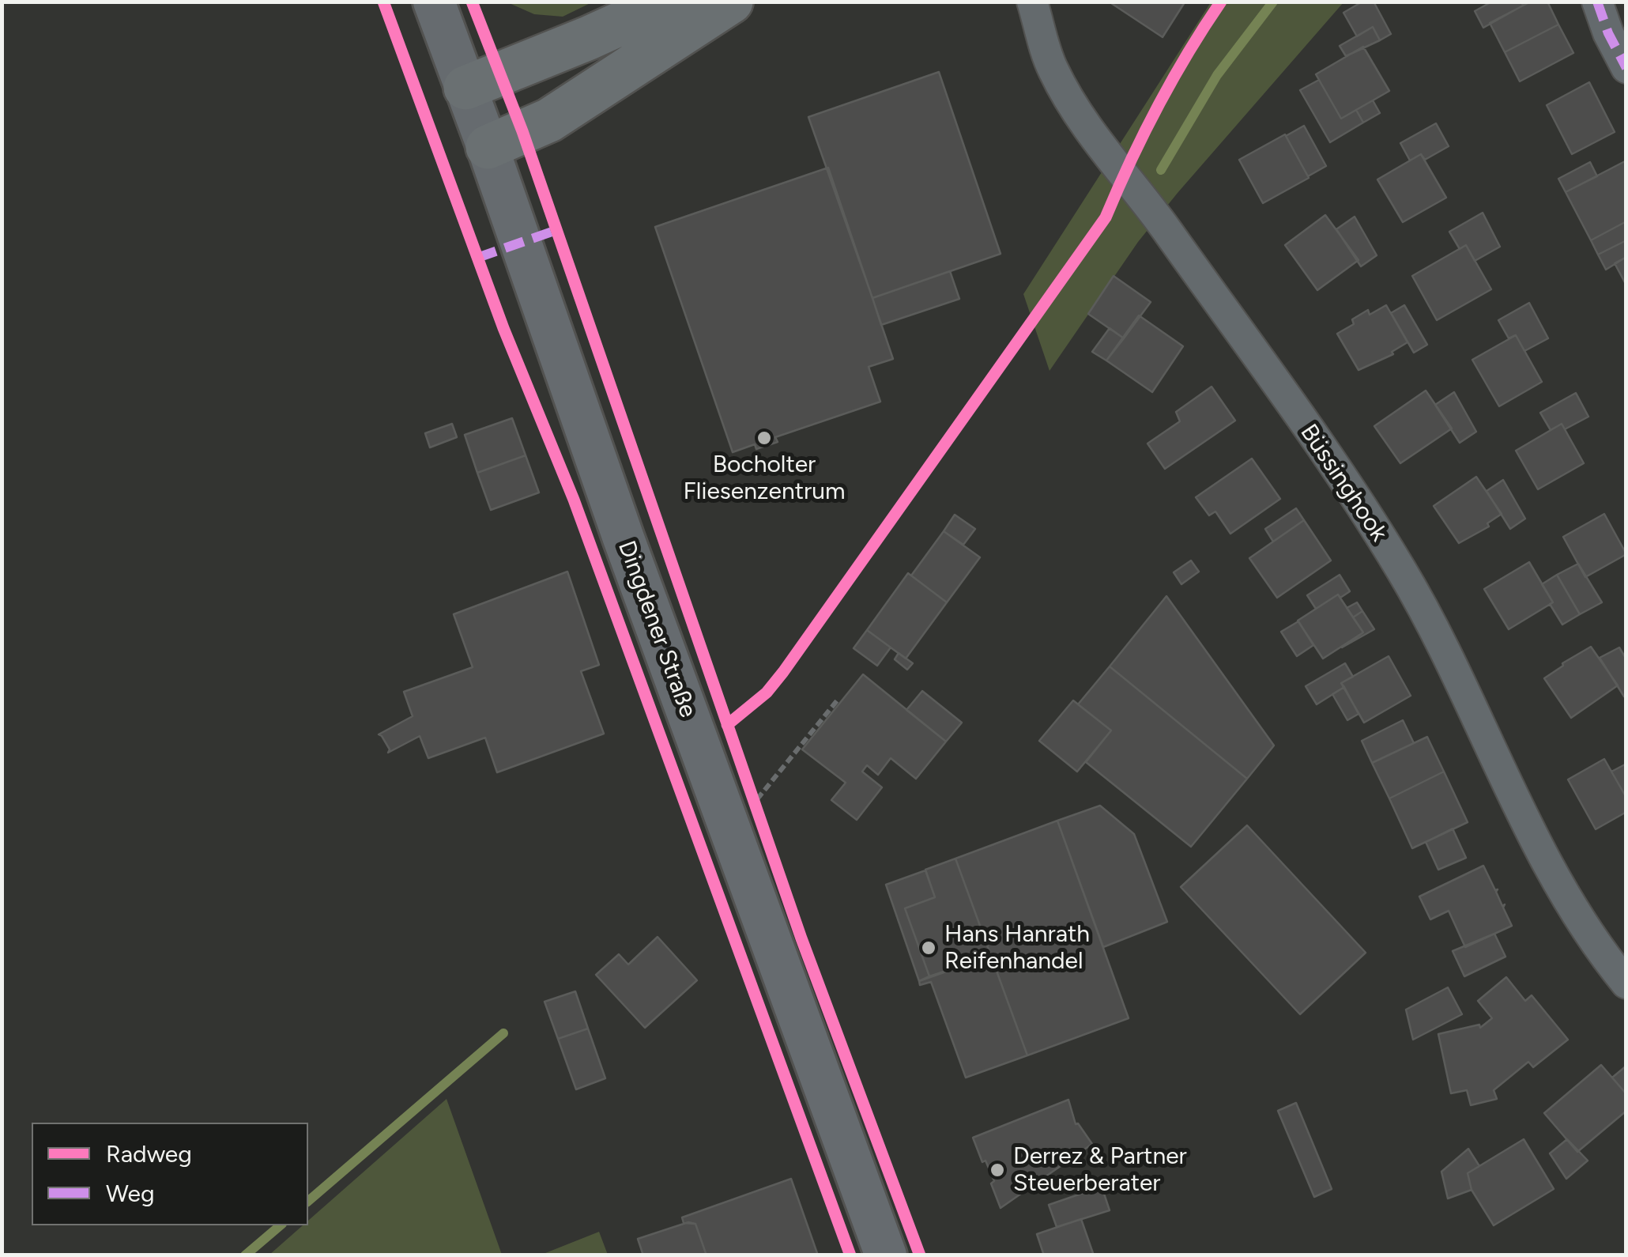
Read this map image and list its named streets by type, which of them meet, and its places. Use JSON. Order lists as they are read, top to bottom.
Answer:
{
  "streets": {
    "main road": ["Dingdener Straße"],
    "street": ["Büssinghook"]
  },
  "places": ["Bocholter Fliesenzentrum", "Hans Hanrath Reifenhandel", "Derrez & Partner Steuerberater"],
  "legend": ["Radweg", "Weg"]
}
